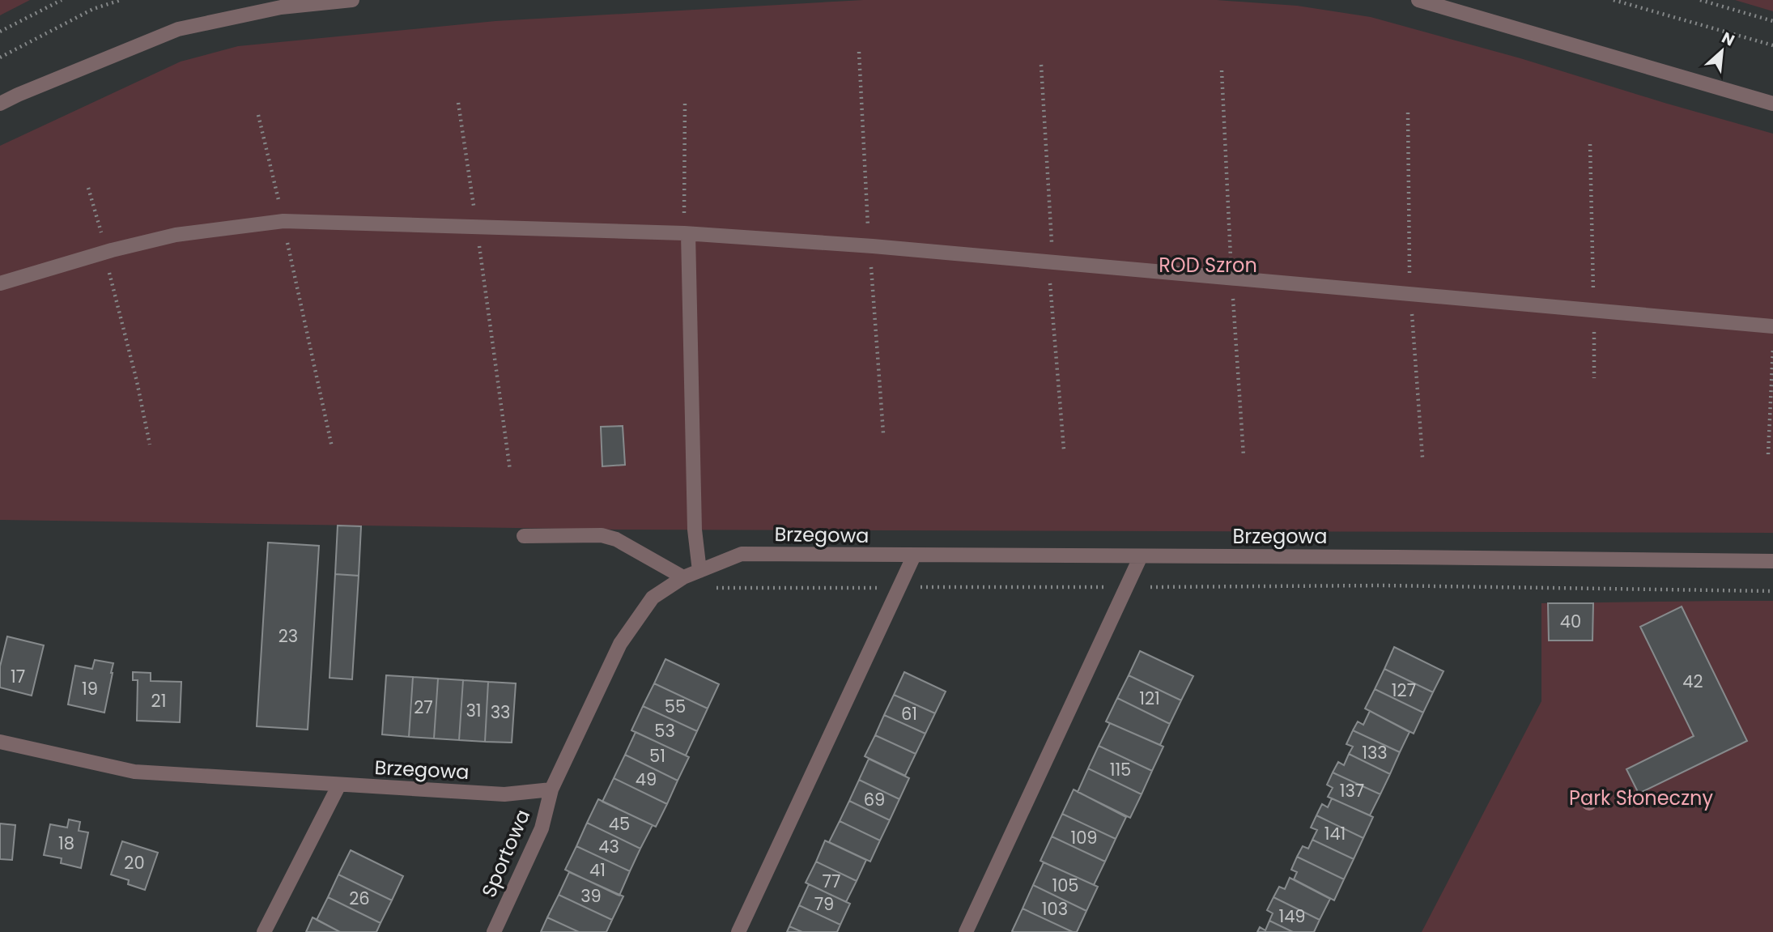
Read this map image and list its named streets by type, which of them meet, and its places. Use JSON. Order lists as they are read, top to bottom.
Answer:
{
  "streets": {
    "street": ["Brzegowa", "Sportowa"]
  },
  "crossings": [
    ["Brzegowa", "Sportowa"]
  ],
  "parks": ["ROD Szron", "Park Słoneczny"],
  "house_numbers": [
    "40",
    "23",
    "17",
    "42",
    "19",
    "127",
    "121",
    "21",
    "55",
    "27",
    "31",
    "33",
    "61",
    "53",
    "133",
    "51",
    "115",
    "49",
    "137",
    "69",
    "45",
    "141",
    "109",
    "18",
    "43",
    "20",
    "41",
    "77",
    "105",
    "39",
    "26",
    "79",
    "103",
    "149"
  ],
  "north": "top right"
}
